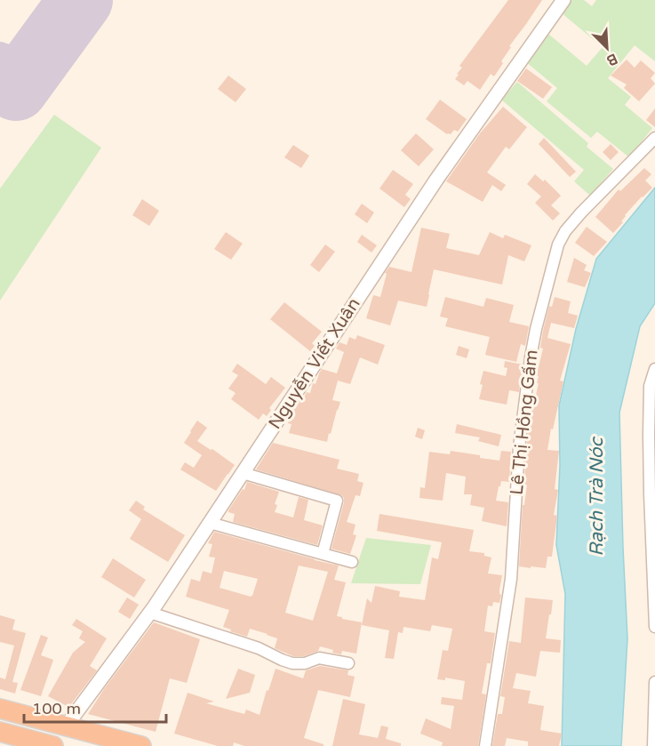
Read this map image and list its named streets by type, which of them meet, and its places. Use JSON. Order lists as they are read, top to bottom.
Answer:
{
  "streets": {
    "street": ["Nguyễn Viết Xuân", "Lê Thị Hồng Gấm"]
  },
  "water": ["Rạch Trà Nóc"],
  "scale_bar": "100 m",
  "north": "bottom right"
}
